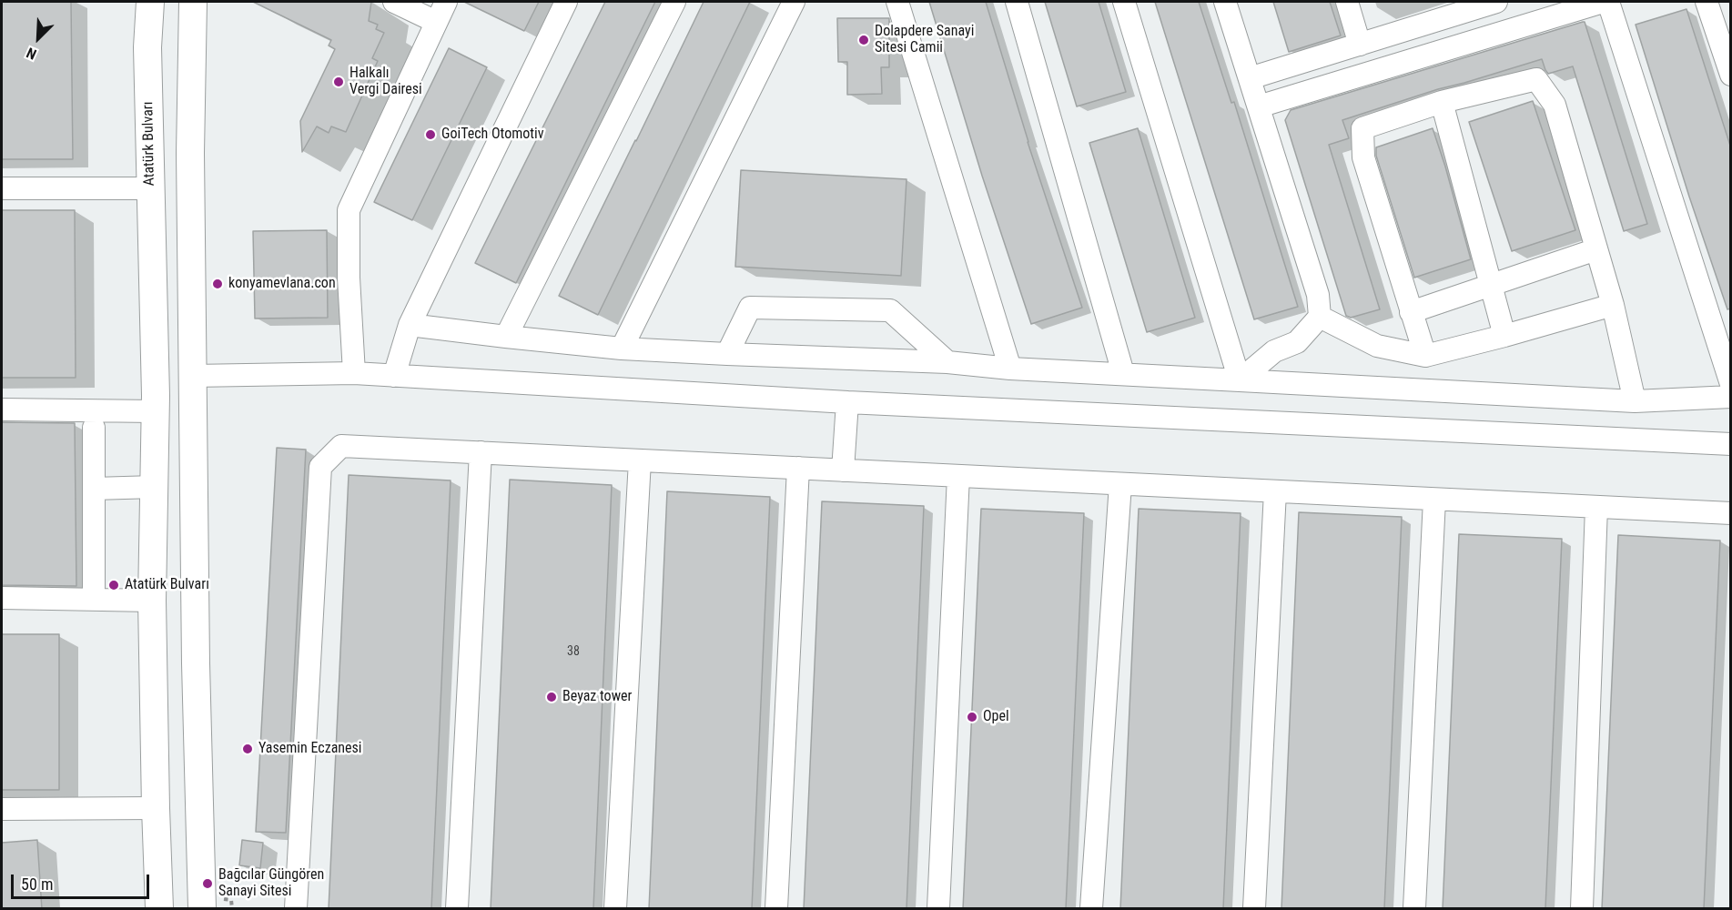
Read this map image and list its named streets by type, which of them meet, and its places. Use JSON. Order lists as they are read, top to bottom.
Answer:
{
  "streets": {
    "main road": ["Atatürk Bulvarı"]
  },
  "places": [
    "Dolapdere Sanayi Sitesi Camii",
    "Halkalı Vergi Dairesi",
    "GoiTech Otomotiv",
    "konyamevlana.con",
    "Atatürk Bulvarı",
    "Beyaz tower",
    "Opel",
    "Yasemin Eczanesi",
    "Bağcılar Güngören Sanayi Sitesi"
  ],
  "house_numbers": ["38"],
  "scale_bar": "50 m",
  "north": "bottom left"
}
